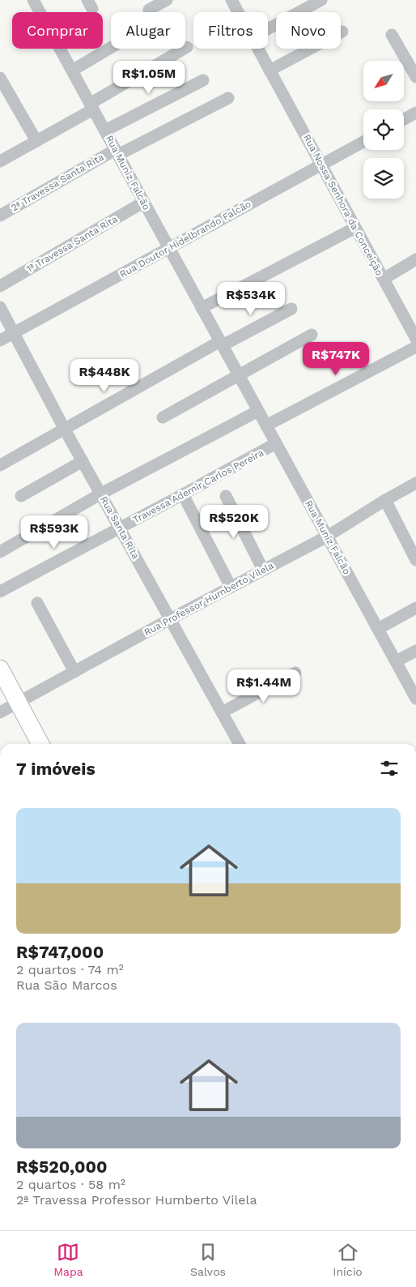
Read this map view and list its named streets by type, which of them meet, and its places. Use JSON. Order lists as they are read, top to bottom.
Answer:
{
  "streets": {
    "street": [
      "Rua Muniz Falcão",
      "2ª Travessa Santa Rita",
      "Rua Nossa Senhora da Conceição",
      "Rua Doutor Hidelbrando Falcão",
      "1ª Travessa Santa Rita",
      "Travessa Ademir Carlos Pereira",
      "Rua Santa Rita",
      "Rua Professor Humberto Vilela"
    ]
  },
  "crossings": [
    ["Rua Muniz Falcão", "2ª Travessa Santa Rita"],
    ["Rua Muniz Falcão", "Rua Doutor Hidelbrando Falcão"],
    ["Rua Muniz Falcão", "1ª Travessa Santa Rita"],
    ["Rua Muniz Falcão", "Travessa Ademir Carlos Pereira"],
    ["Rua Muniz Falcão", "Rua Professor Humberto Vilela"],
    ["Rua Nossa Senhora da Conceição", "Rua Doutor Hidelbrando Falcão"],
    ["Rua Doutor Hidelbrando Falcão", "Rua Santa Rita"],
    ["Travessa Ademir Carlos Pereira", "Rua Santa Rita"],
    ["Rua Santa Rita", "Rua Professor Humberto Vilela"]
  ],
  "north": "bottom left",
  "page": {
    "chip": [
      "Comprar",
      "Alugar",
      "Filtros",
      "Novo"
    ],
    "price": [
      "R$1.05M",
      "R$534K",
      "R$747K",
      "R$448K",
      "R$520K",
      "R$593K",
      "R$1.44M"
    ],
    "heading": "7 imóveis",
    "list": [
      {
        "name": "R$747,000",
        "note": "2 quartos · 74 m² · Rua São Marcos"
      },
      {
        "name": "R$520,000",
        "note": "2 quartos · 58 m² · 2ª Travessa Professor Humberto Vilela"
      }
    ],
    "tabs": ["Mapa", "Salvos", "Início"]
  }
}
